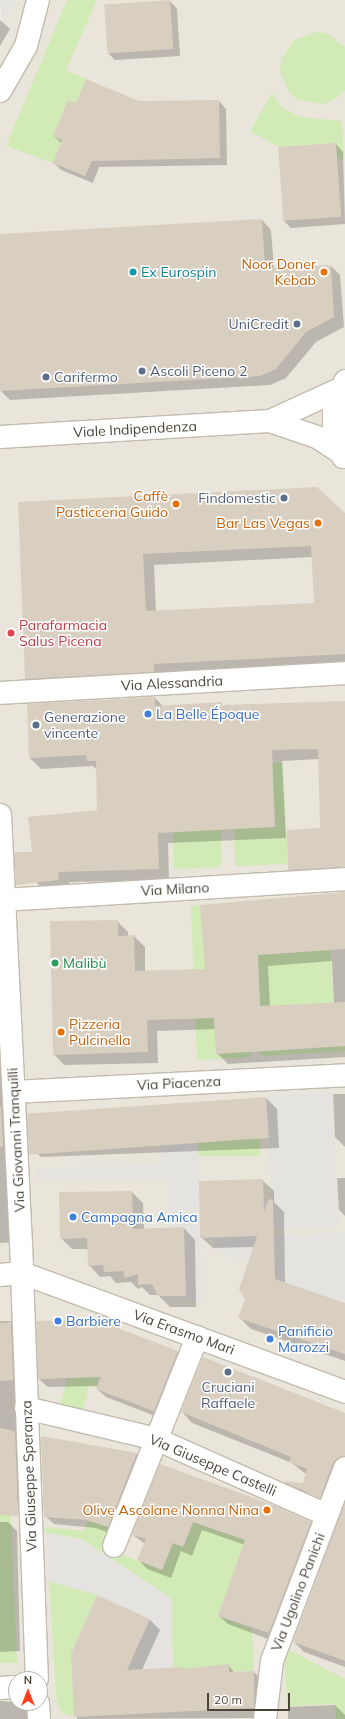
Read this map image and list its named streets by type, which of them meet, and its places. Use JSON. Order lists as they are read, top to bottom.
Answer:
{
  "streets": {
    "street": [
      "Viale Indipendenza",
      "Via Alessandria",
      "Via Milano",
      "Via Piacenza",
      "Via Giovanni Tranquilli",
      "Via Erasmo Mari",
      "Via Giuseppe Castelli",
      "Via Giuseppe Speranza",
      "Via Ugolino Panichi"
    ]
  },
  "crossings": [
    ["Via Milano", "Via Giovanni Tranquilli"],
    ["Via Piacenza", "Via Giovanni Tranquilli"],
    ["Via Giovanni Tranquilli", "Via Erasmo Mari"],
    ["Via Giovanni Tranquilli", "Via Giuseppe Speranza"],
    ["Via Erasmo Mari", "Via Giuseppe Speranza"],
    ["Via Giuseppe Castelli", "Via Giuseppe Speranza"],
    ["Via Giuseppe Castelli", "Via Ugolino Panichi"]
  ],
  "places": [
    "Ex Eurospin",
    "Noor Doner Kebab",
    "UniCredit",
    "Ascoli Piceno 2",
    "Carifermo",
    "Findomestic",
    "Caffè Pasticceria Guido",
    "Bar Las Vegas",
    "Parafarmacia Salus Picena",
    "La Belle Époque",
    "Generazione vincente",
    "Malibù",
    "Pizzeria Pulcinella",
    "Campagna Amica",
    "Barbiere",
    "Panificio Marozzi",
    "Cruciani Raffaele",
    "Olive Ascolane Nonna Nina"
  ],
  "scale_bar": "20 m",
  "north": "top"
}
